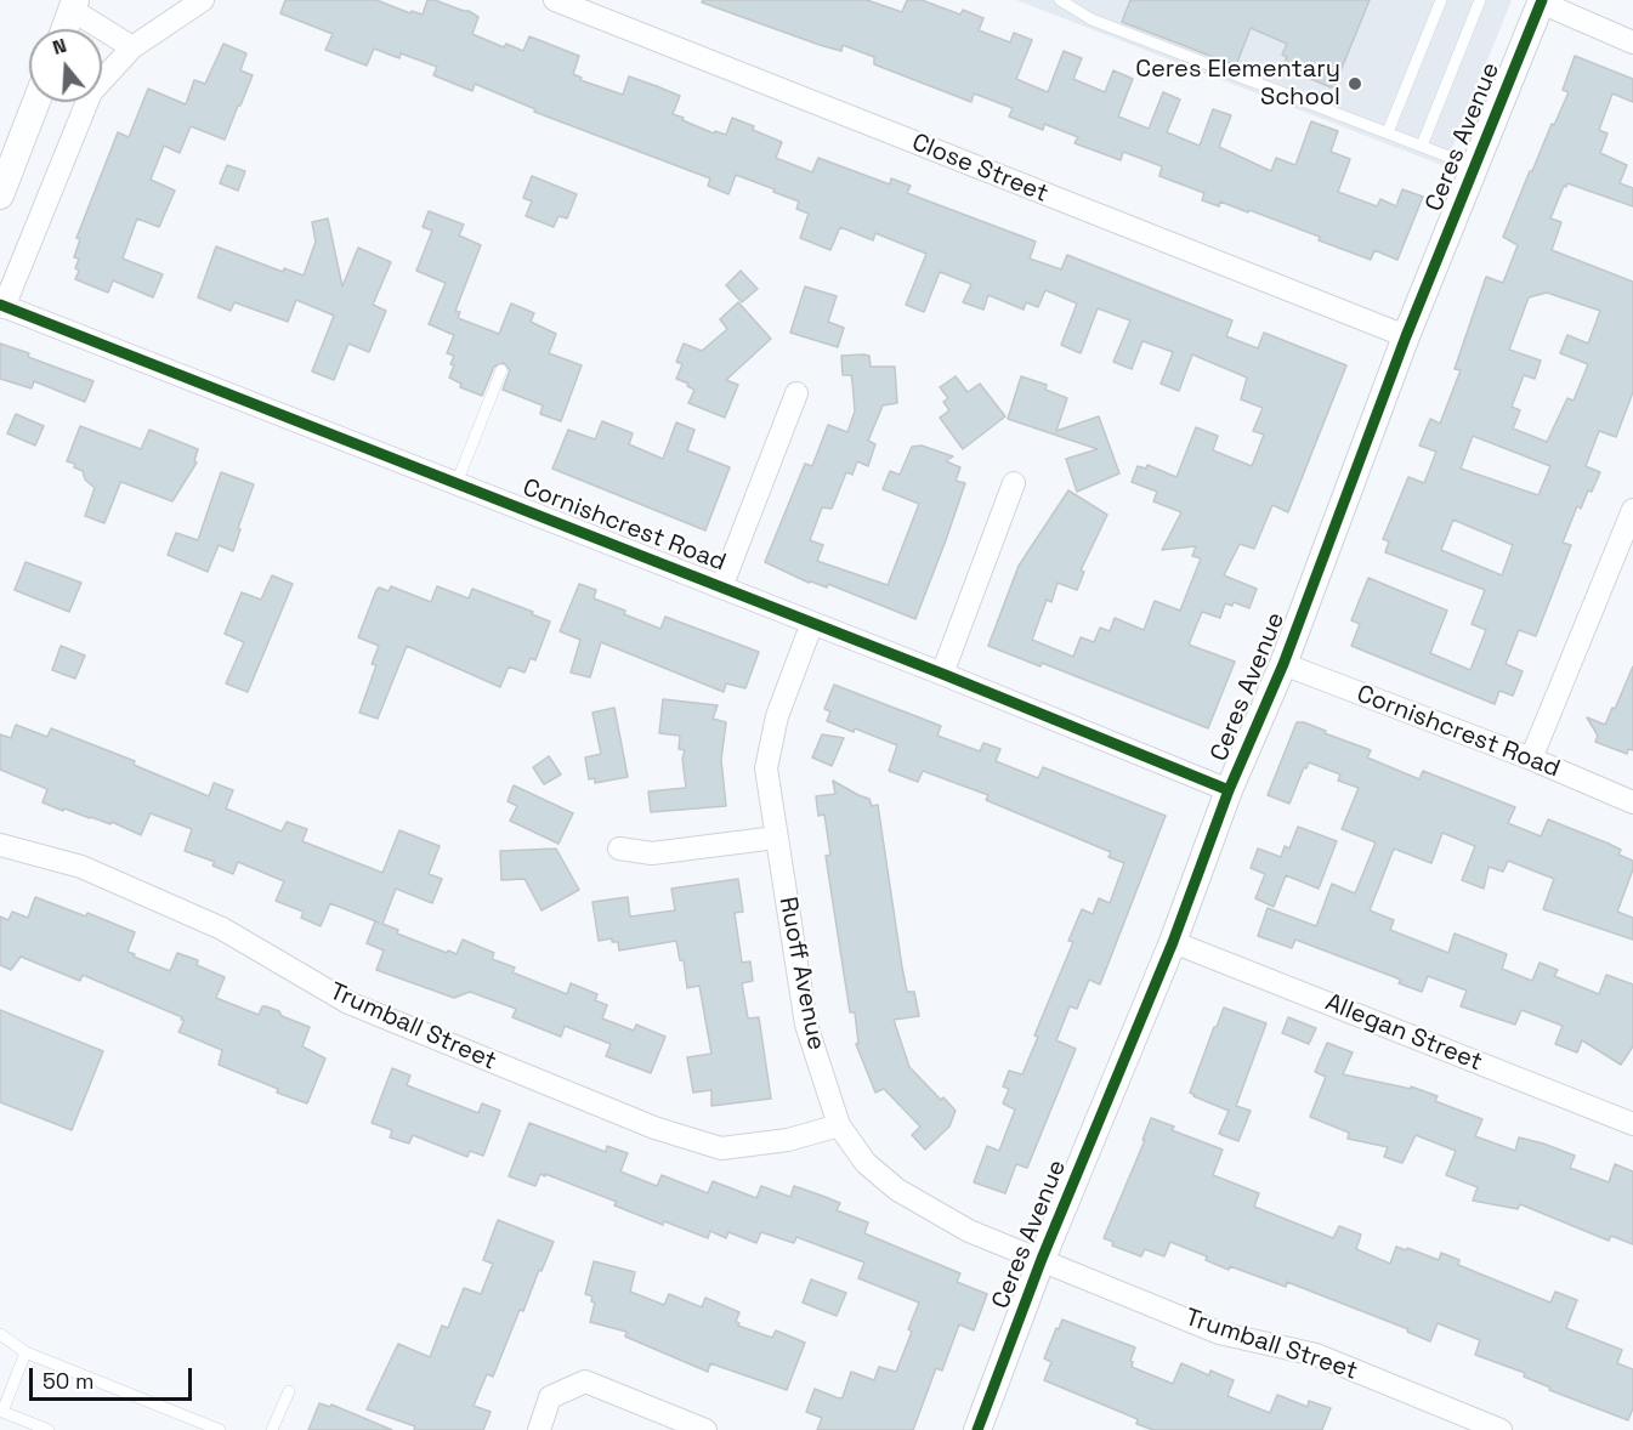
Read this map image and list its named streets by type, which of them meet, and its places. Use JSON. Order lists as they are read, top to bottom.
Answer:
{
  "streets": {
    "street": [
      "Ceres Avenue",
      "Close Street",
      "Cornishcrest Road",
      "Ruoff Avenue",
      "Trumball Street",
      "Allegan Street"
    ]
  },
  "crossings": [
    ["Ceres Avenue", "Close Street"],
    ["Ceres Avenue", "Cornishcrest Road"],
    ["Ceres Avenue", "Ruoff Avenue"],
    ["Ceres Avenue", "Trumball Street"],
    ["Ceres Avenue", "Allegan Street"],
    ["Cornishcrest Road", "Ruoff Avenue"],
    ["Ruoff Avenue", "Trumball Street"]
  ],
  "places": ["Ceres Elementary School"],
  "scale_bar": "50 m",
  "north": "top"
}
